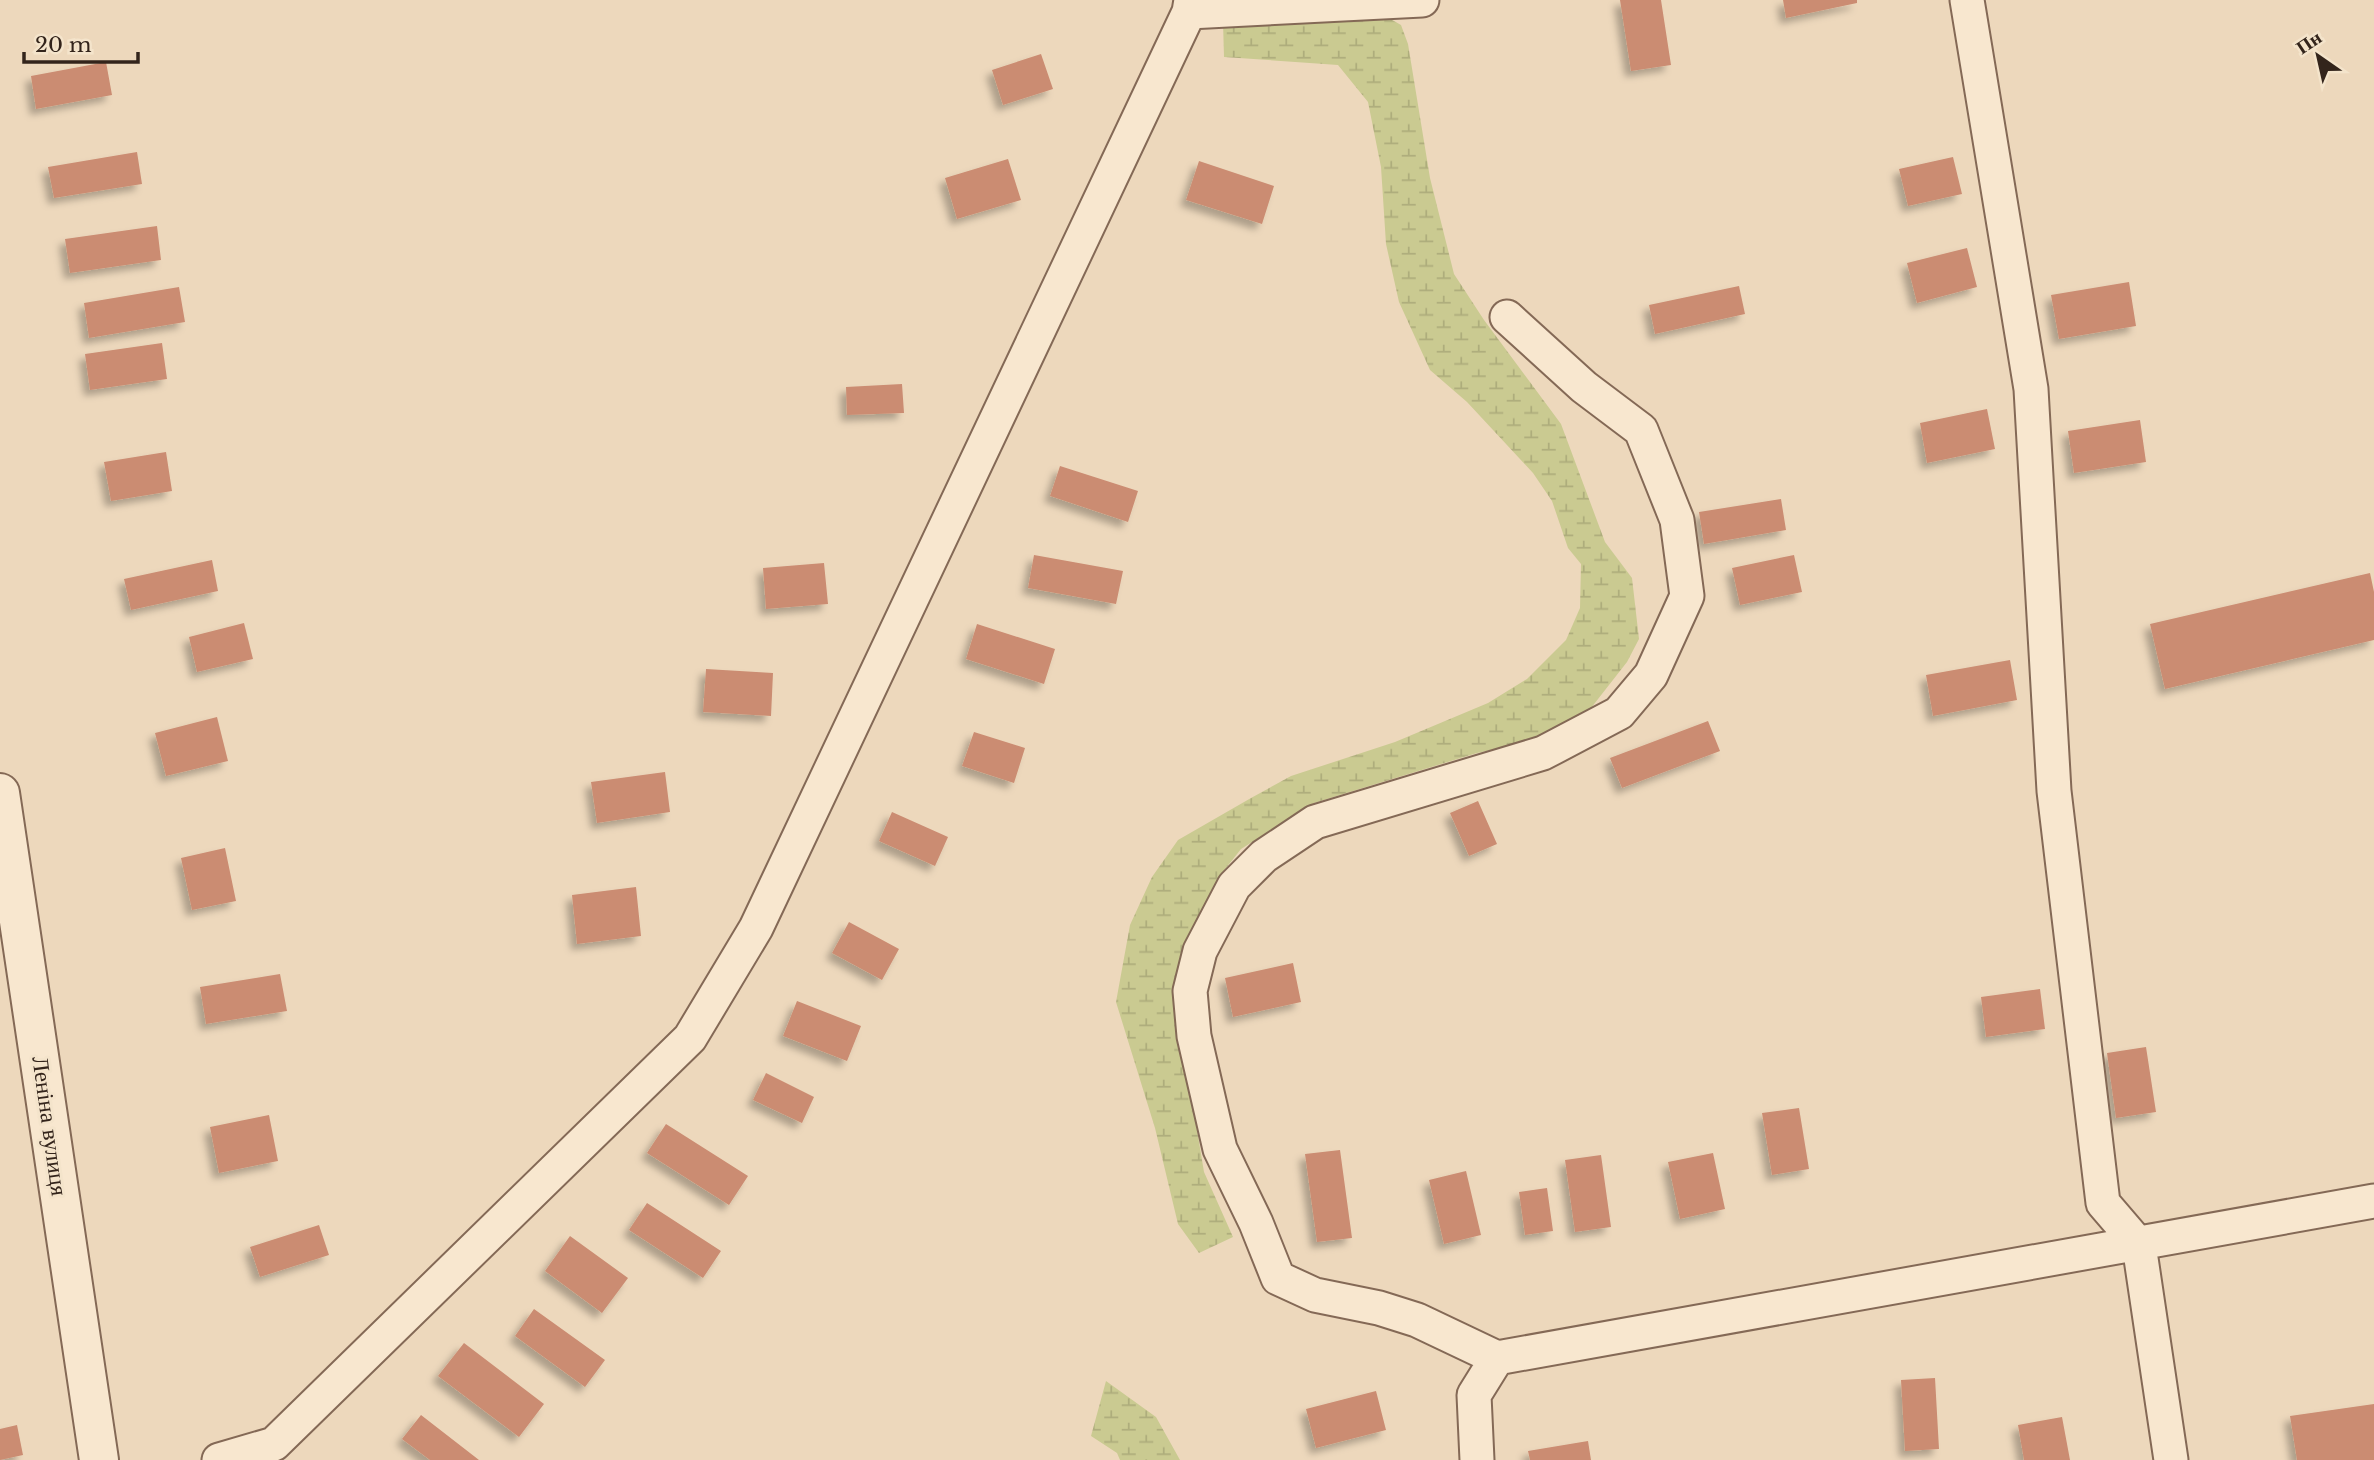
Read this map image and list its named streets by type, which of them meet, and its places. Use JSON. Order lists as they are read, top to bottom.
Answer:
{
  "streets": {
    "street": ["Леніна вулиця"]
  },
  "scale_bar": "20 m",
  "north": "top left"
}
